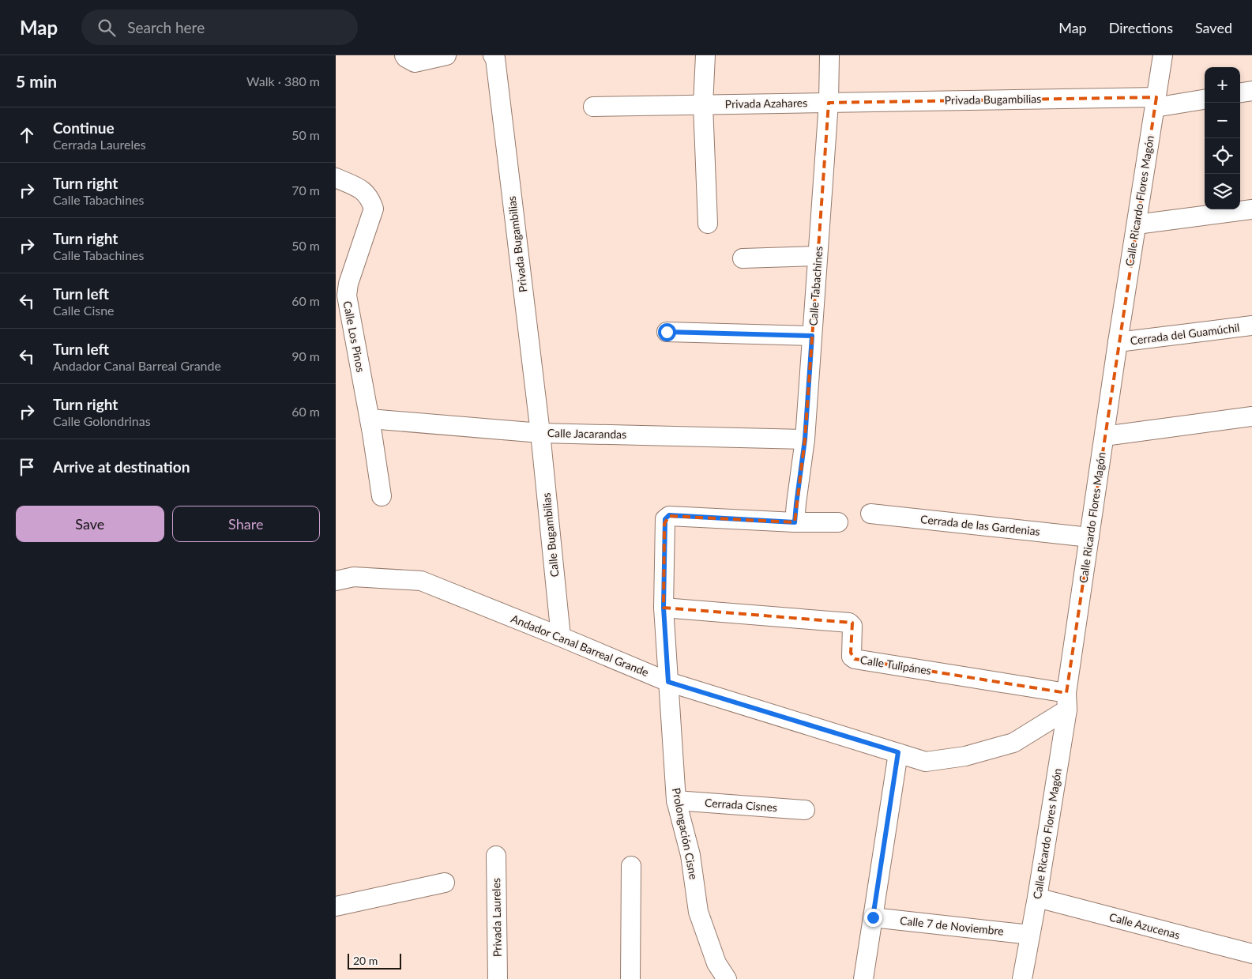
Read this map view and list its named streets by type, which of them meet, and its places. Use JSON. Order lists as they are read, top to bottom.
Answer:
{
  "streets": {
    "street": [
      "Privada Bugambilias",
      "Privada Azahares",
      "Calle Ricardo Flores Magón",
      "Calle Tabachines",
      "Cerrada del Guamúchil",
      "Calle Los Pinos",
      "Calle Jacarandas",
      "Cerrada de las Gardenias",
      "Calle Bugambilias",
      "Andador Canal Barreal Grande",
      "Calle Tulipánes",
      "Cerrada Cisnes",
      "Prolongación Cisne",
      "Privada Laureles",
      "Calle 7 de Noviembre",
      "Calle Azucenas"
    ]
  },
  "crossings": [
    ["Privada Bugambilias", "Privada Azahares"],
    ["Privada Bugambilias", "Calle Ricardo Flores Magón"],
    ["Privada Bugambilias", "Calle Tabachines"],
    ["Privada Bugambilias", "Calle Jacarandas"],
    ["Privada Bugambilias", "Calle Bugambilias"],
    ["Privada Azahares", "Calle Tabachines"],
    ["Calle Ricardo Flores Magón", "Cerrada del Guamúchil"],
    ["Calle Ricardo Flores Magón", "Cerrada de las Gardenias"],
    ["Calle Ricardo Flores Magón", "Andador Canal Barreal Grande"],
    ["Calle Ricardo Flores Magón", "Calle Tulipánes"],
    ["Calle Ricardo Flores Magón", "Calle 7 de Noviembre"],
    ["Calle Ricardo Flores Magón", "Calle Azucenas"],
    ["Calle Tabachines", "Calle Jacarandas"],
    ["Calle Tabachines", "Prolongación Cisne"],
    ["Calle Los Pinos", "Calle Jacarandas"],
    ["Calle Jacarandas", "Calle Bugambilias"],
    ["Calle Bugambilias", "Andador Canal Barreal Grande"],
    ["Andador Canal Barreal Grande", "Calle Tulipánes"],
    ["Andador Canal Barreal Grande", "Prolongación Cisne"],
    ["Calle Tulipánes", "Prolongación Cisne"],
    ["Cerrada Cisnes", "Prolongación Cisne"]
  ],
  "scale_bar": "20 m",
  "page": {
    "header": "Map",
    "search": "Search here",
    "nav": ["Map", "Directions", "Saved"],
    "heading": ["5 min", "Walk · 380 m"],
    "map_buttons": ["+", "−"],
    "list": [
      ["Continue", "Cerrada Laureles", "50 m"],
      ["Turn right", "Calle Tabachines", "70 m"],
      ["Turn right", "Calle Tabachines", "50 m"],
      ["Turn left", "Calle Cisne", "60 m"],
      ["Turn left", "Andador Canal Barreal Grande", "90 m"],
      ["Turn right", "Calle Golondrinas", "60 m"],
      "Arrive at destination"
    ],
    "buttons": ["Save", "Share"],
    "scale": "20 m"
  }
}
